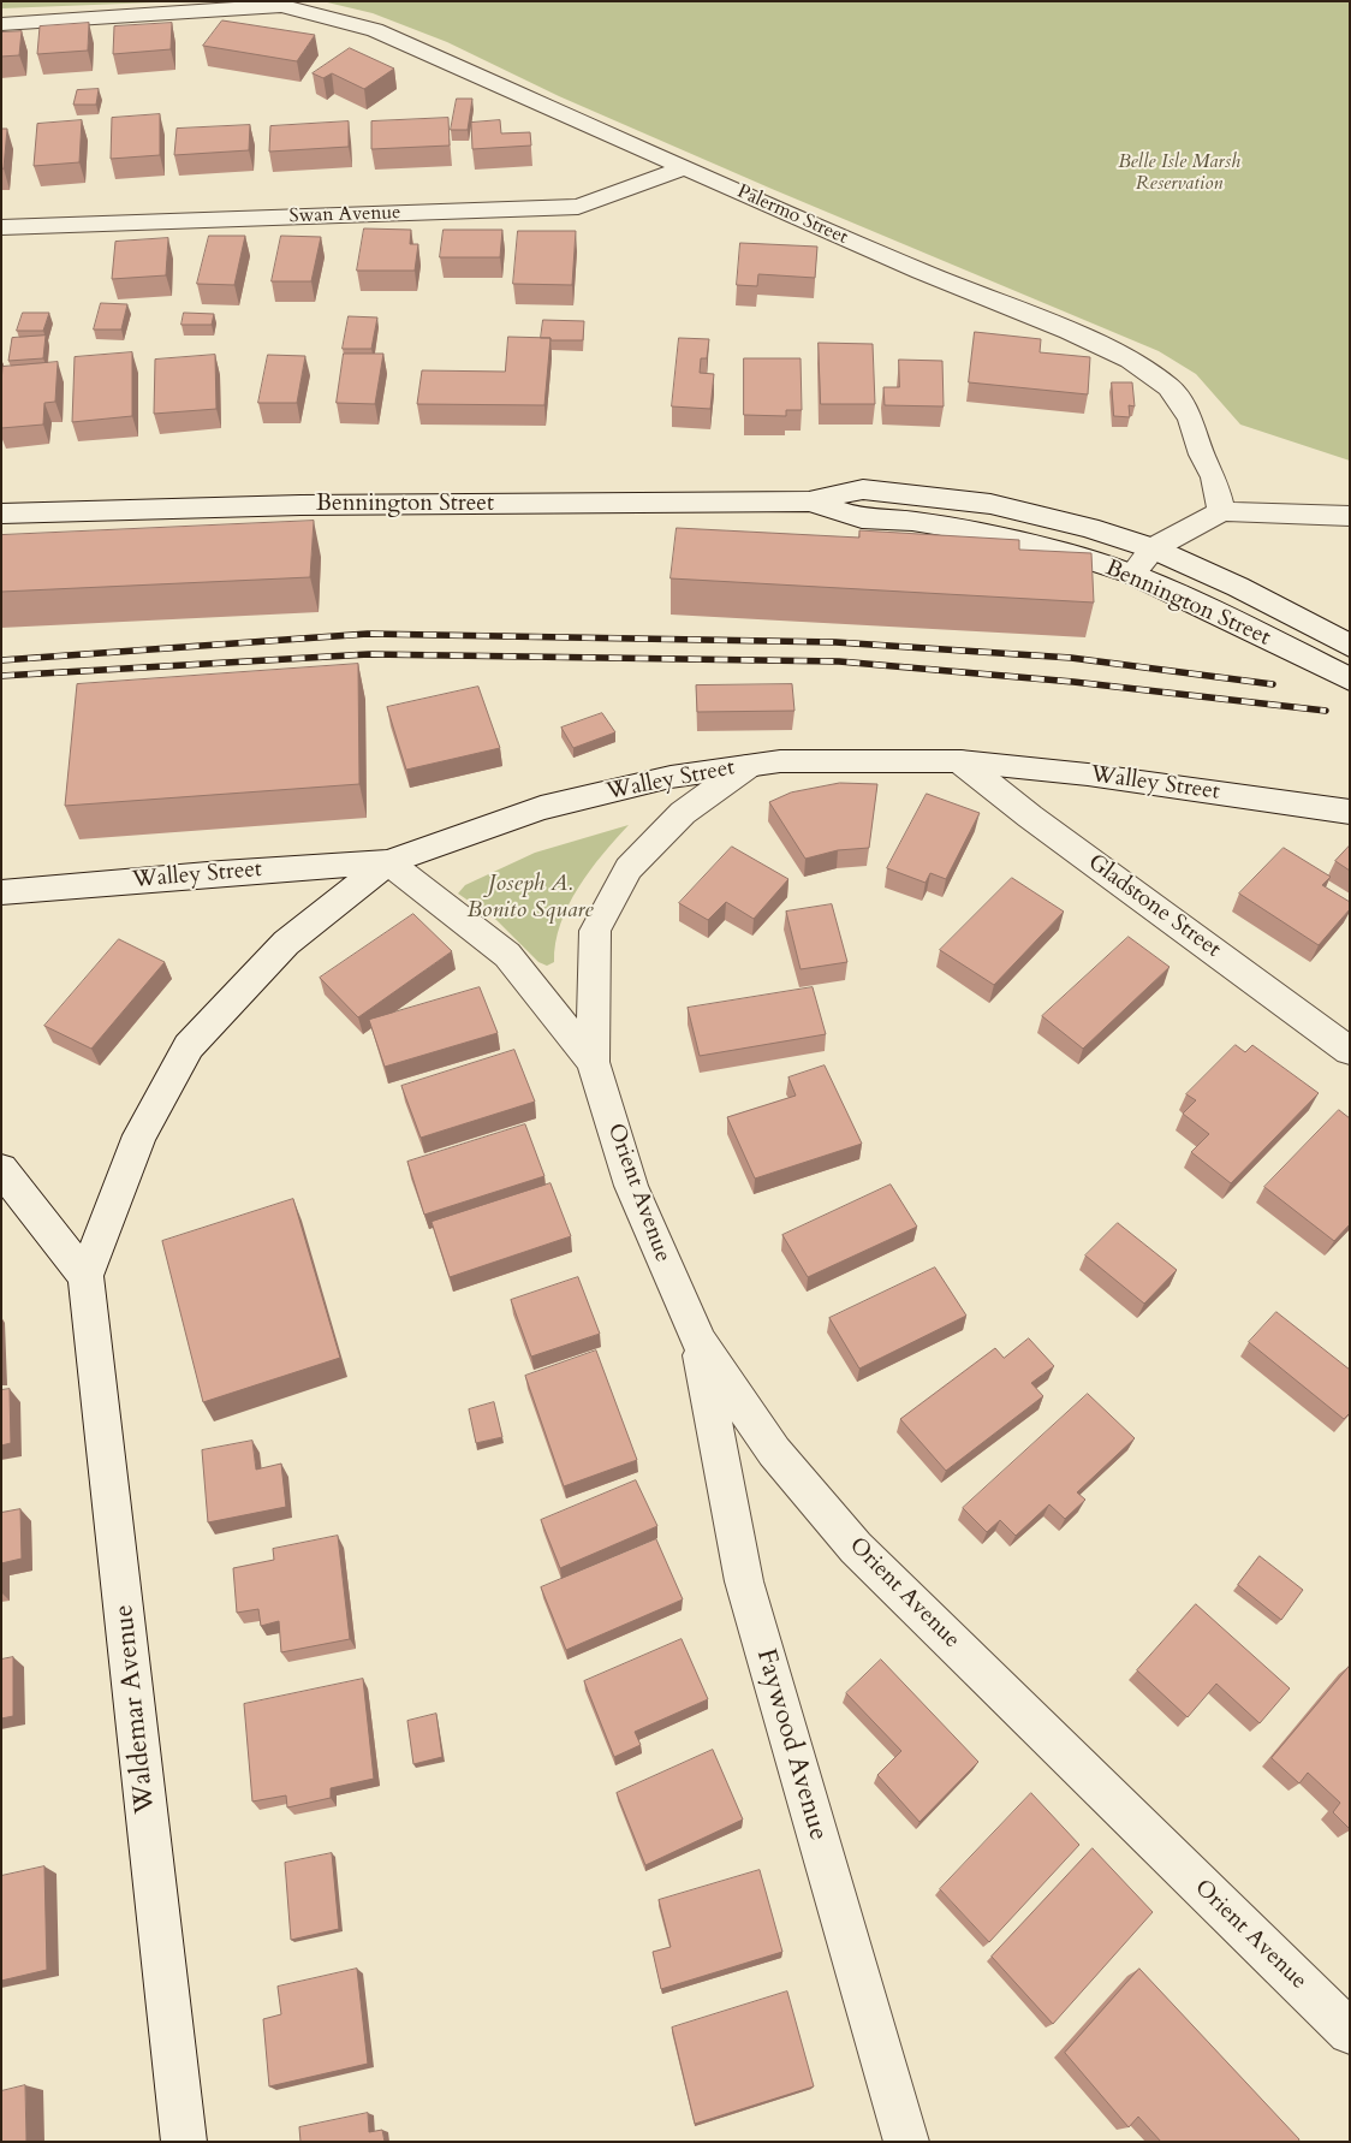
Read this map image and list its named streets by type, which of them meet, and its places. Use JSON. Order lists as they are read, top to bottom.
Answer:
{
  "streets": {
    "street": [
      "Swan Avenue",
      "Palermo Street",
      "Bennington Street",
      "Walley Street",
      "Gladstone Street",
      "Orient Avenue",
      "Waldemar Avenue",
      "Faywood Avenue"
    ]
  },
  "crossings": [
    ["Swan Avenue", "Palermo Street"],
    ["Walley Street", "Gladstone Street"],
    ["Walley Street", "Orient Avenue"],
    ["Walley Street", "Waldemar Avenue"],
    ["Orient Avenue", "Waldemar Avenue"],
    ["Orient Avenue", "Faywood Avenue"]
  ],
  "parks": ["Belle Isle Marsh Reservation", "Joseph A. Bonito Square"]
}
